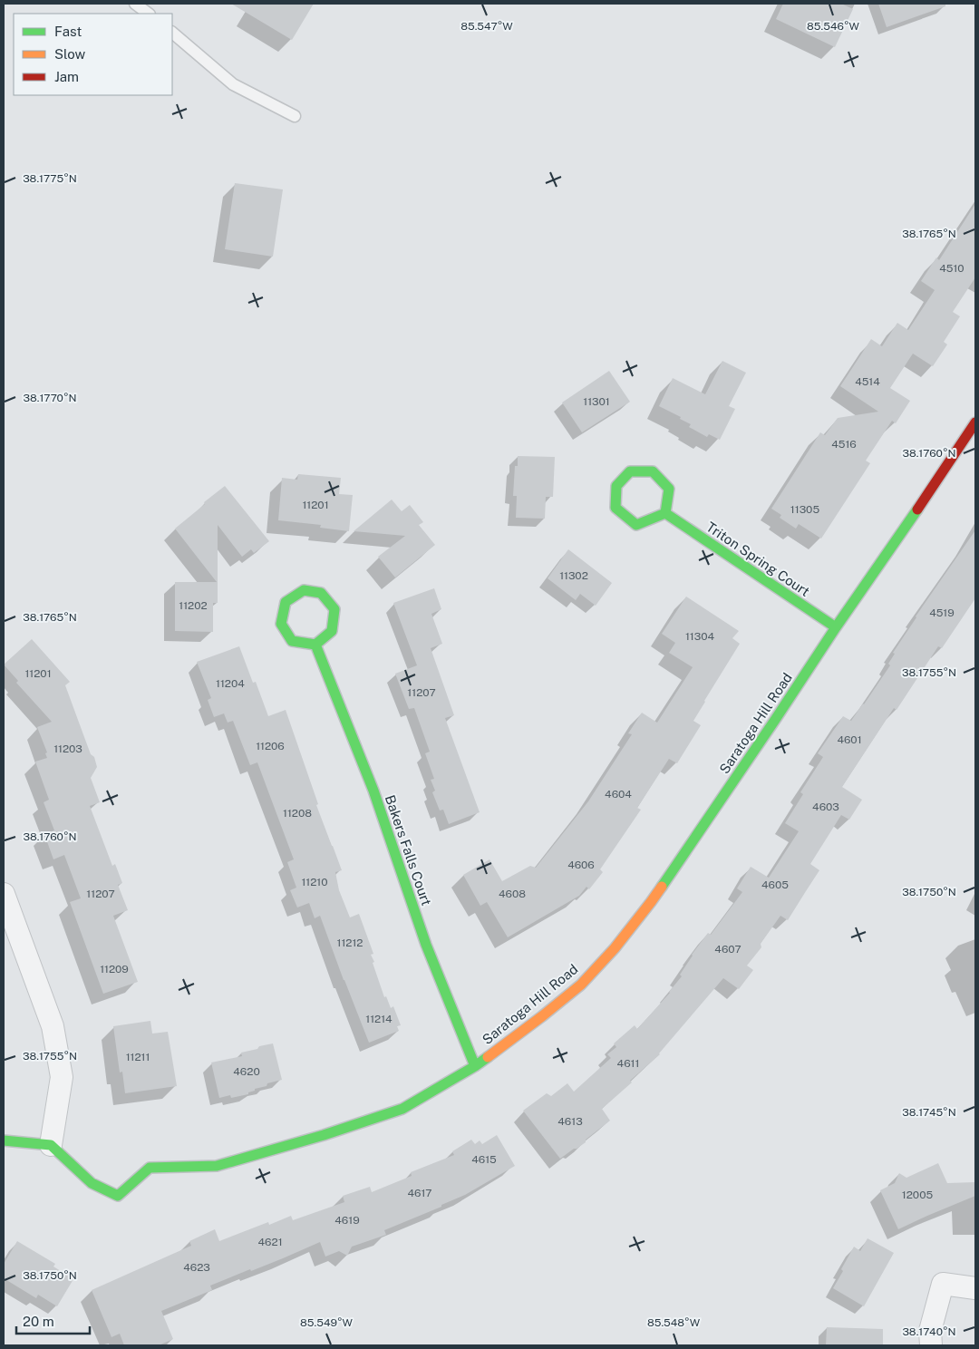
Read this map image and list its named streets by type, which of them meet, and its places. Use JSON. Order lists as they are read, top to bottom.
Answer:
{
  "streets": {
    "street": ["Triton Spring Court", "Saratoga Hill Road", "Bakers Falls Court"]
  },
  "crossings": [
    ["Triton Spring Court", "Saratoga Hill Road"],
    ["Saratoga Hill Road", "Bakers Falls Court"]
  ],
  "house_numbers": [
    "4510",
    "4514",
    "11301",
    "4516",
    "11201",
    "11305",
    "11302",
    "11202",
    "4519",
    "11304",
    "11201",
    "11204",
    "11207",
    "4601",
    "11206",
    "11203",
    "4604",
    "4603",
    "11208",
    "4606",
    "11210",
    "4605",
    "11207",
    "4608",
    "11212",
    "4607",
    "11209",
    "11214",
    "11211",
    "4611",
    "4620",
    "4613",
    "4615",
    "4617",
    "12005",
    "4619",
    "4621",
    "4623"
  ],
  "legend": ["Fast", "Slow", "Jam"],
  "scale_bar": "20 m",
  "coordinates": [
    "85.547°W",
    "85.546°W",
    "38.1775°N",
    "38.1765°N",
    "38.1770°N",
    "38.1760°N",
    "38.1755°N",
    "38.1750°N",
    "38.1745°N",
    "85.549°W",
    "85.548°W",
    "38.1740°N"
  ]
}
